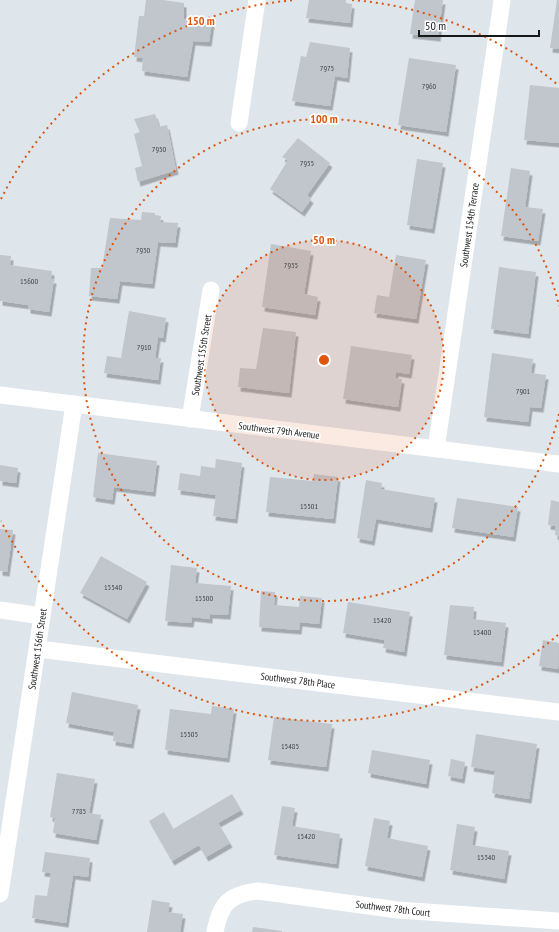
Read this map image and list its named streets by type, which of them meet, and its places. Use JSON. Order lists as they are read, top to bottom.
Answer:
{
  "streets": {
    "street": [
      "Southwest 154th Terrace",
      "Southwest 155th Street",
      "Southwest 79th Avenue",
      "Southwest 156th Street",
      "Southwest 78th Place",
      "Southwest 78th Court"
    ]
  },
  "crossings": [
    ["Southwest 154th Terrace", "Southwest 79th Avenue"],
    ["Southwest 155th Street", "Southwest 79th Avenue"],
    ["Southwest 79th Avenue", "Southwest 156th Street"],
    ["Southwest 156th Street", "Southwest 78th Place"]
  ],
  "house_numbers": [
    "7975",
    "7960",
    "7950",
    "7955",
    "7930",
    "7935",
    "15600",
    "7910",
    "7901",
    "15501",
    "15540",
    "15500",
    "15420",
    "15400",
    "15505",
    "15485",
    "7785",
    "15420",
    "15340"
  ],
  "scale_bar": "50 m",
  "rings": ["150 m", "100 m", "50 m"]
}
